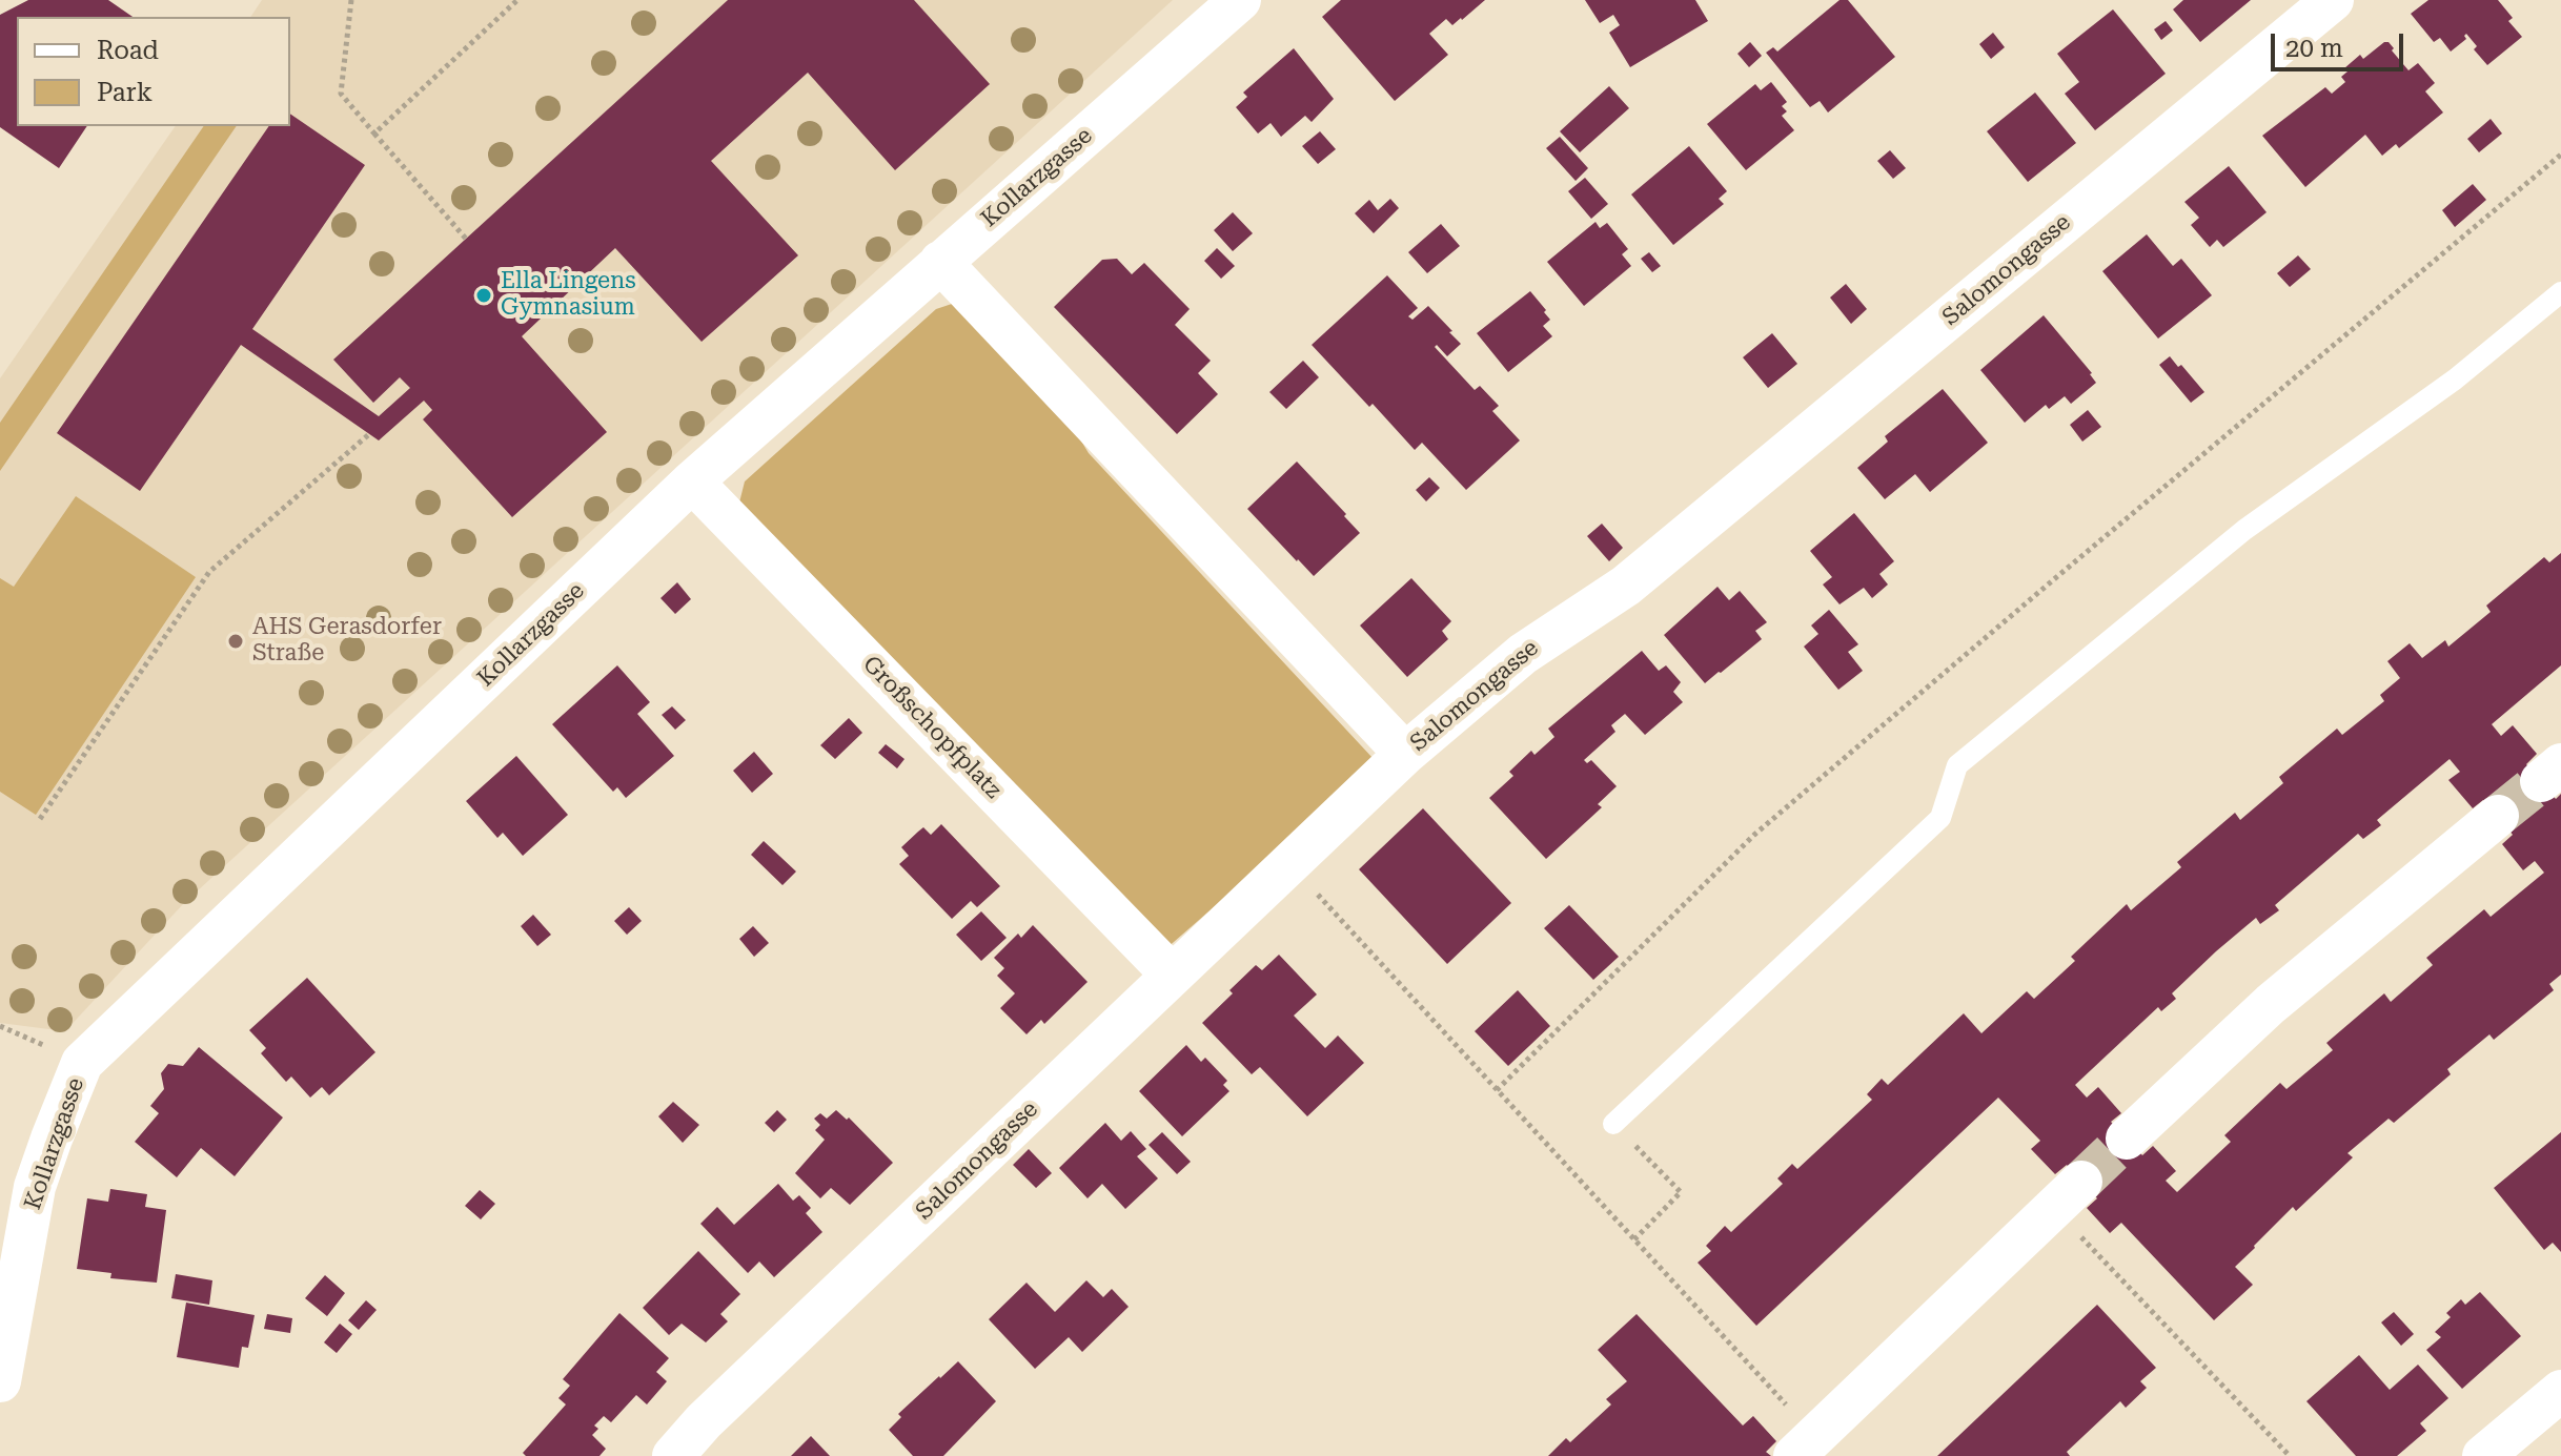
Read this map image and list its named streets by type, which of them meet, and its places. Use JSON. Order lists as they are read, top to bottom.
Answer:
{
  "streets": {
    "street": ["Kollarzgasse", "Salomongasse", "Großschopfplatz"]
  },
  "crossings": [
    ["Kollarzgasse", "Großschopfplatz"],
    ["Salomongasse", "Großschopfplatz"]
  ],
  "places": ["Ella Lingens Gymnasium", "AHS Gerasdorfer Straße"],
  "legend": ["Road", "Park"],
  "scale_bar": "20 m"
}
